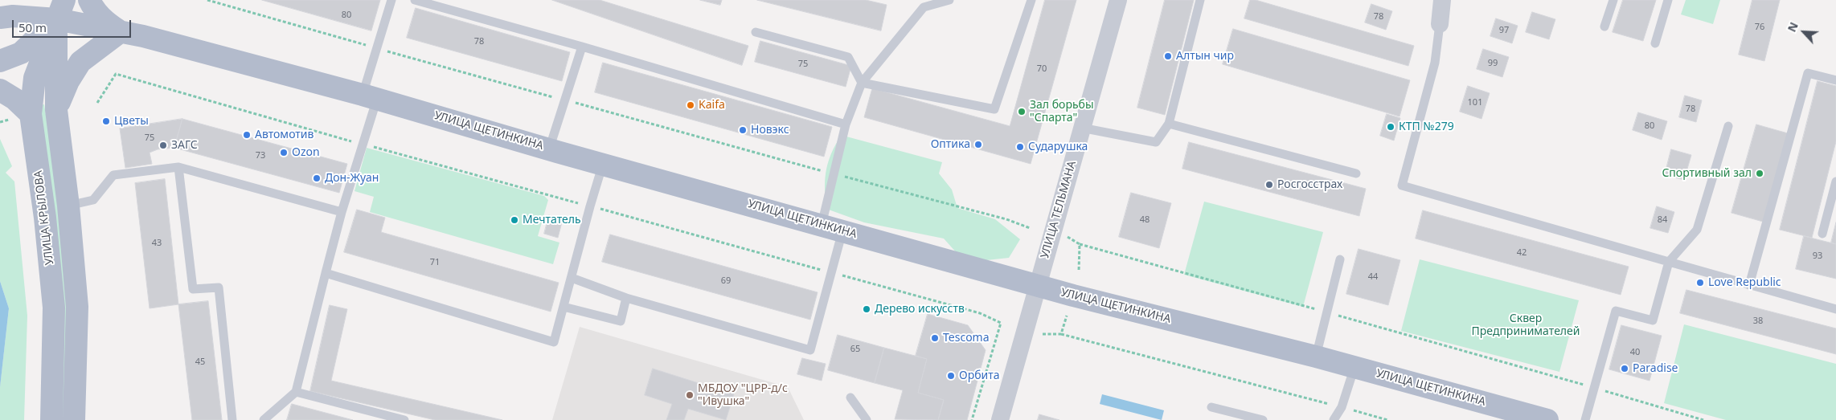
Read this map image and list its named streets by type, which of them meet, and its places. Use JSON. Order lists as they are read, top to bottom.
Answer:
{
  "streets": {
    "main road": ["УЛИЦА ЩЕТИНКИНА", "УЛИЦА КРЫЛОВА"],
    "street": ["УЛИЦА ТЕЛЬМАНА"]
  },
  "crossings": [
    ["УЛИЦА ЩЕТИНКИНА", "УЛИЦА ТЕЛЬМАНА"],
    ["УЛИЦА ЩЕТИНКИНА", "УЛИЦА КРЫЛОВА"]
  ],
  "parks": ["Сквер Предпринимателей"],
  "places": [
    "Алтын чир",
    "Kaifa",
    "Зал борьбы \"Спарта\"",
    "Цветы",
    "КТП №279",
    "Новэкс",
    "Автомотив",
    "Оптика",
    "ЗАГС",
    "Сударушка",
    "Ozon",
    "Спортивный зал",
    "Дон-Жуан",
    "Росгосстрах",
    "Мечтатель",
    "Love Republic",
    "Дерево искусств",
    "Tescoma",
    "Paradise",
    "Орбита",
    "МБДОУ \"ЦРР-д/с \"Ивушка\""
  ],
  "house_numbers": [
    "80",
    "78",
    "76",
    "97",
    "78",
    "99",
    "75",
    "70",
    "101",
    "78",
    "80",
    "75",
    "73",
    "48",
    "84",
    "43",
    "42",
    "93",
    "71",
    "44",
    "69",
    "38",
    "65",
    "40",
    "45"
  ],
  "scale_bar": "50 m",
  "north": "top left"
}
